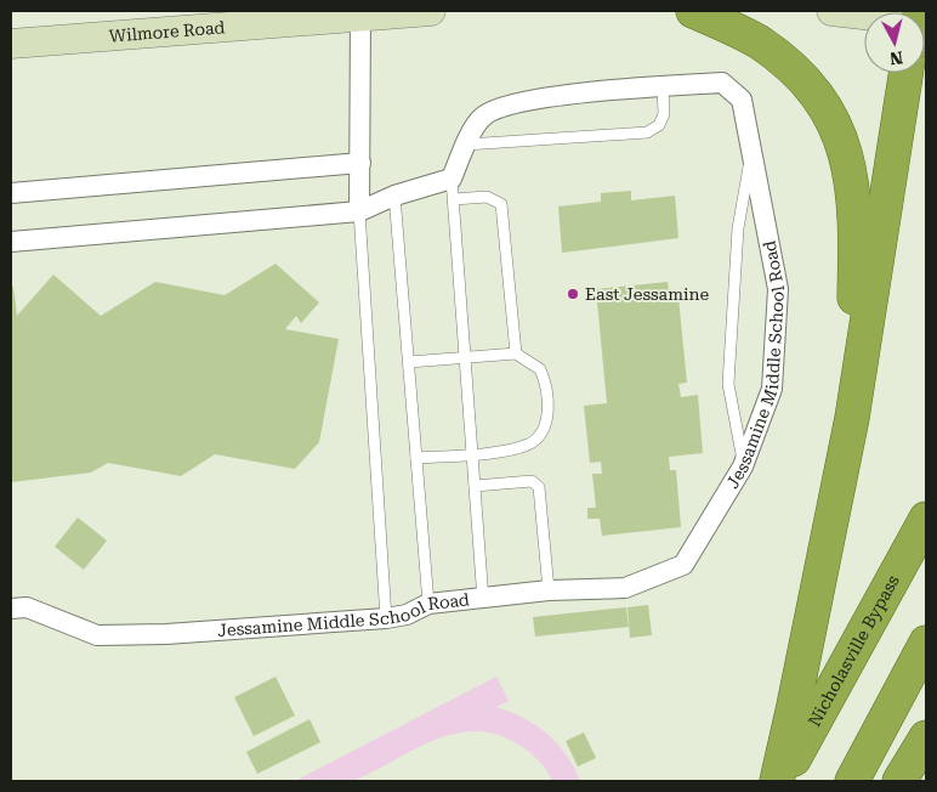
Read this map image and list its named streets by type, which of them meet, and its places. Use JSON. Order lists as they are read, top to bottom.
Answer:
{
  "streets": {
    "highway": ["Nicholasville Bypass"],
    "main road": ["Wilmore Road"],
    "street": ["Jessamine Middle School Road"]
  },
  "places": ["East Jessamine"],
  "north": "bottom"
}
